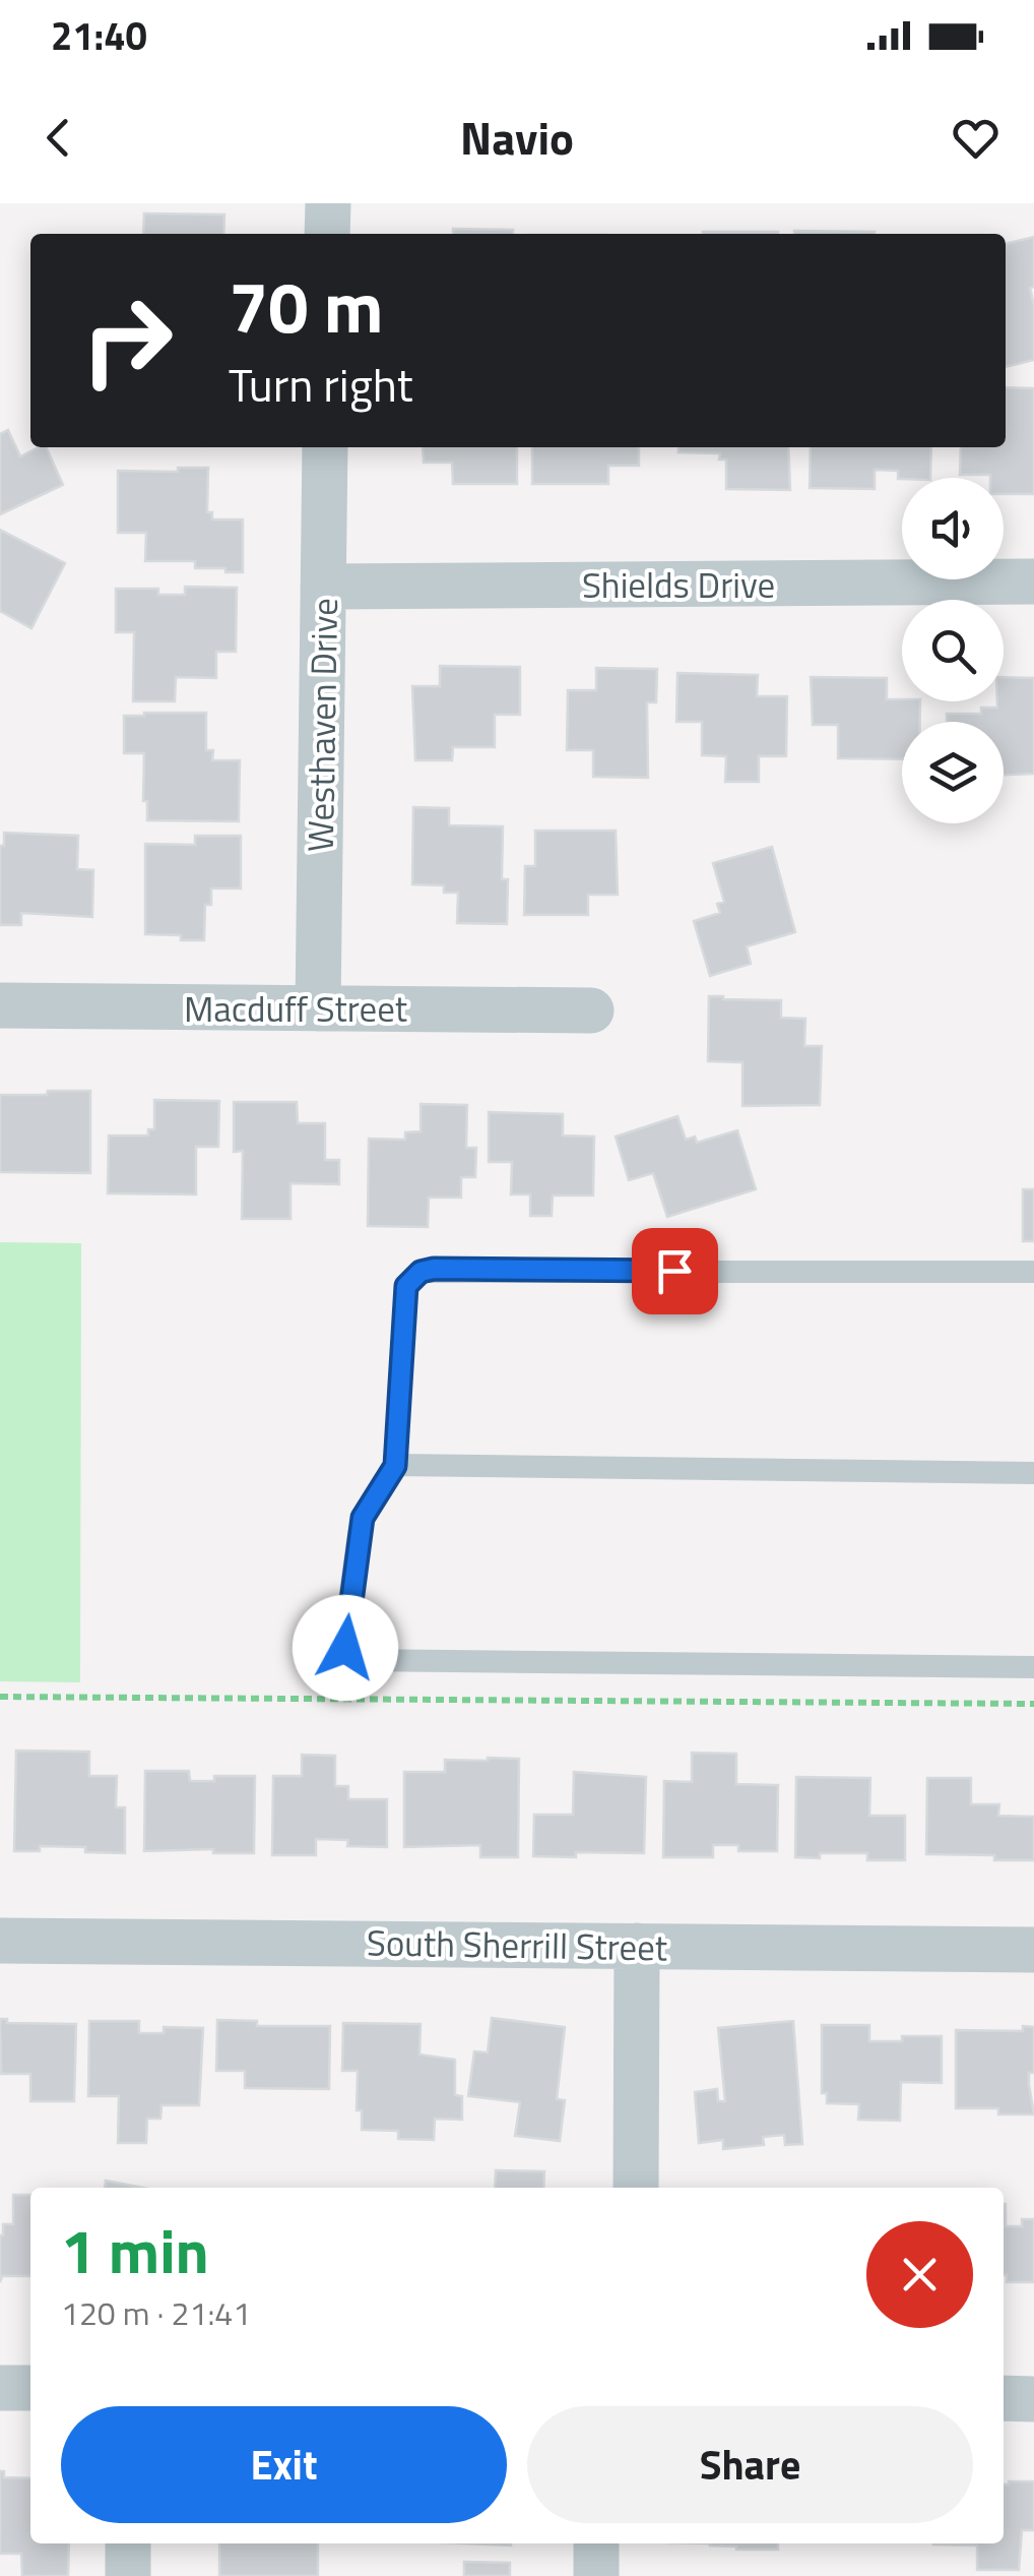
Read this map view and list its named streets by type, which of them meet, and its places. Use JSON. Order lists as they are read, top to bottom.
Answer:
{
  "streets": {
    "street": [
      "Shields Drive",
      "Westhaven Drive",
      "Macduff Street",
      "South Sherrill Street"
    ]
  },
  "crossings": [
    ["Shields Drive", "Westhaven Drive"],
    ["Westhaven Drive", "Macduff Street"]
  ],
  "page": {
    "status": "21:40",
    "header": "Navio",
    "turn": ["70 m", "Turn right"],
    "heading": ["1 min", "120 m · 21:41"],
    "buttons": ["Exit", "Share"]
  }
}
